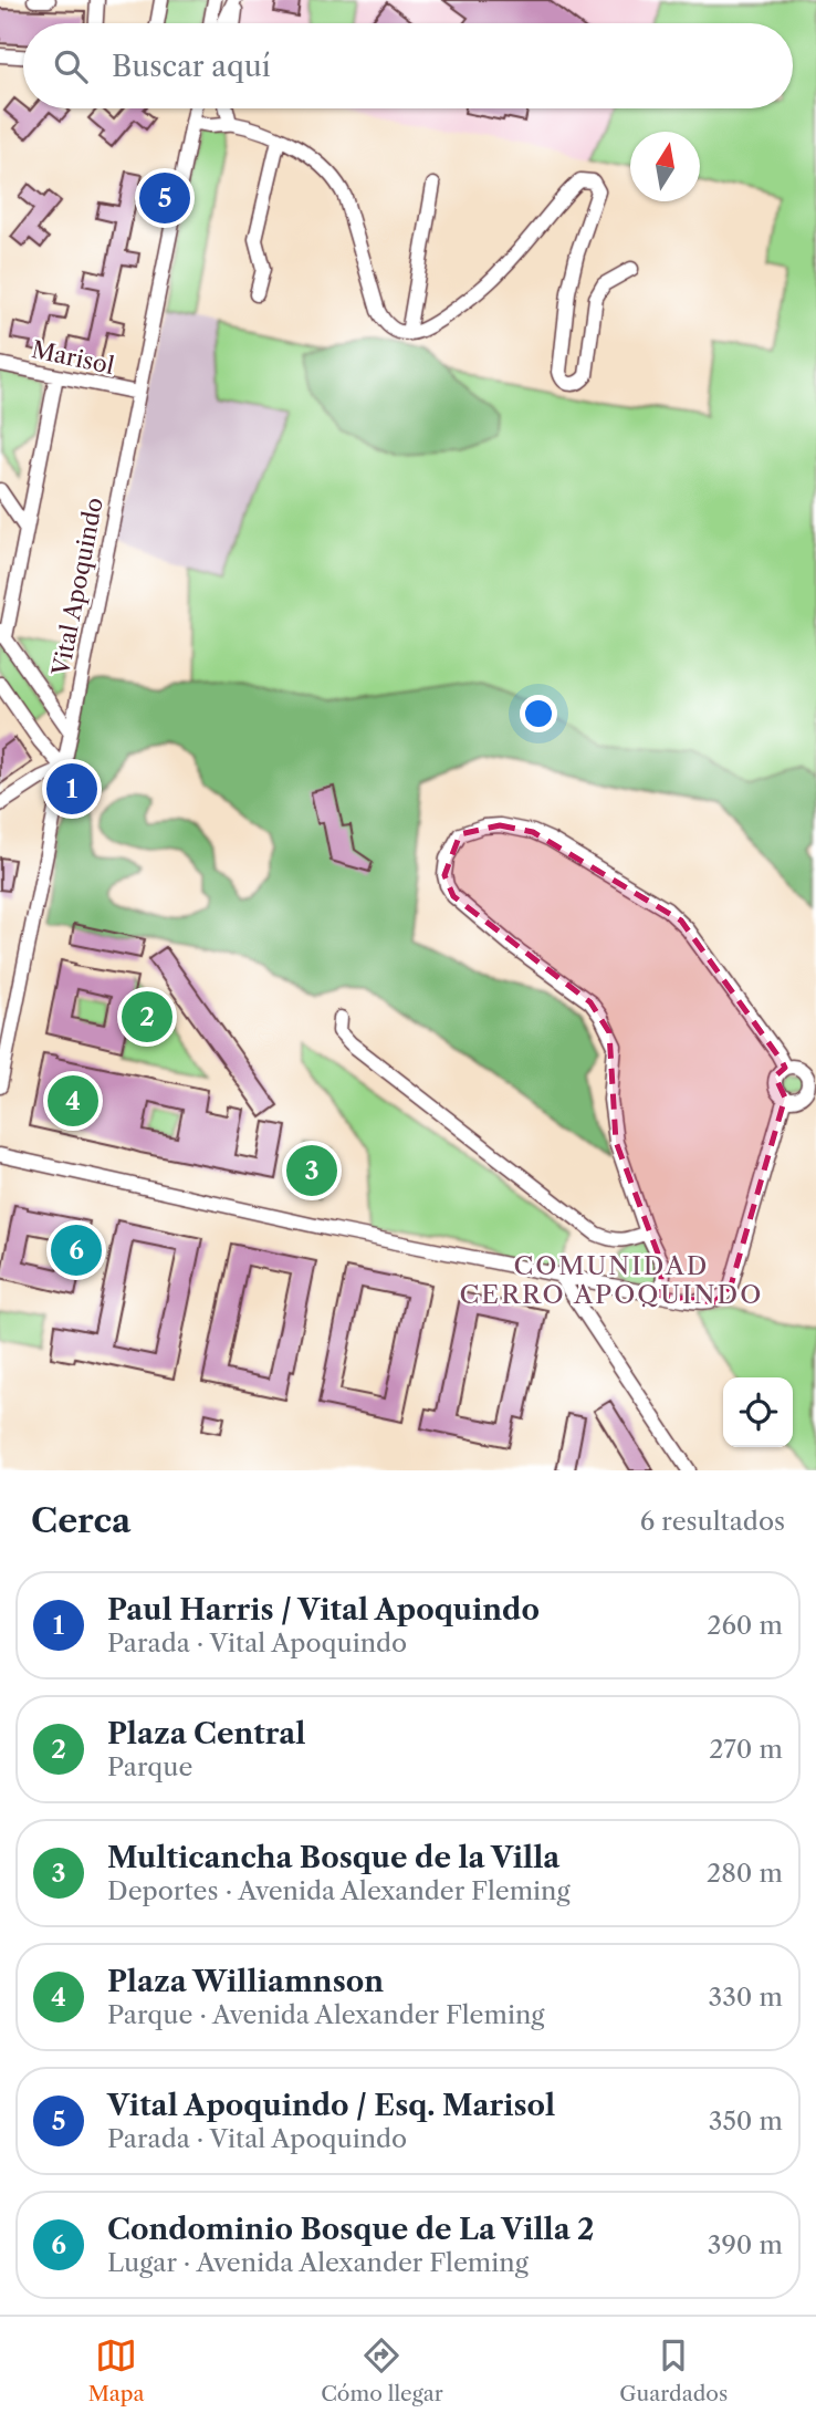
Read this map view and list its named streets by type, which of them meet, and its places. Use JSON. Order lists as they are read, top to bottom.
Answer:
{
  "streets": {
    "street": ["Marisol", "Vital Apoquindo"]
  },
  "crossings": [
    ["Marisol", "Vital Apoquindo"]
  ],
  "districts": ["COMUNIDAD CERRO APOQUINDO"],
  "north": "top",
  "page": {
    "search": "Buscar aquí",
    "pins": [
      "5",
      "1",
      "2",
      "4",
      "3",
      "6"
    ],
    "heading": ["Cerca", "6 resultados"],
    "list": [
      {
        "mark": "1",
        "name": "Paul Harris / Vital Apoquindo",
        "note": "Parada · Vital Apoquindo",
        "value": "260 m"
      },
      {
        "mark": "2",
        "name": "Plaza Central",
        "note": "Parque",
        "value": "270 m"
      },
      {
        "mark": "3",
        "name": "Multicancha Bosque de la Villa",
        "note": "Deportes · Avenida Alexander Fleming",
        "value": "280 m"
      },
      {
        "mark": "4",
        "name": "Plaza Williamnson",
        "note": "Parque · Avenida Alexander Fleming",
        "value": "330 m"
      },
      {
        "mark": "5",
        "name": "Vital Apoquindo / Esq. Marisol",
        "note": "Parada · Vital Apoquindo",
        "value": "350 m"
      },
      {
        "mark": "6",
        "name": "Condominio Bosque de La Villa 2",
        "note": "Lugar · Avenida Alexander Fleming",
        "value": "390 m"
      }
    ],
    "nav": ["Mapa", "Cómo llegar", "Guardados"]
  }
}
